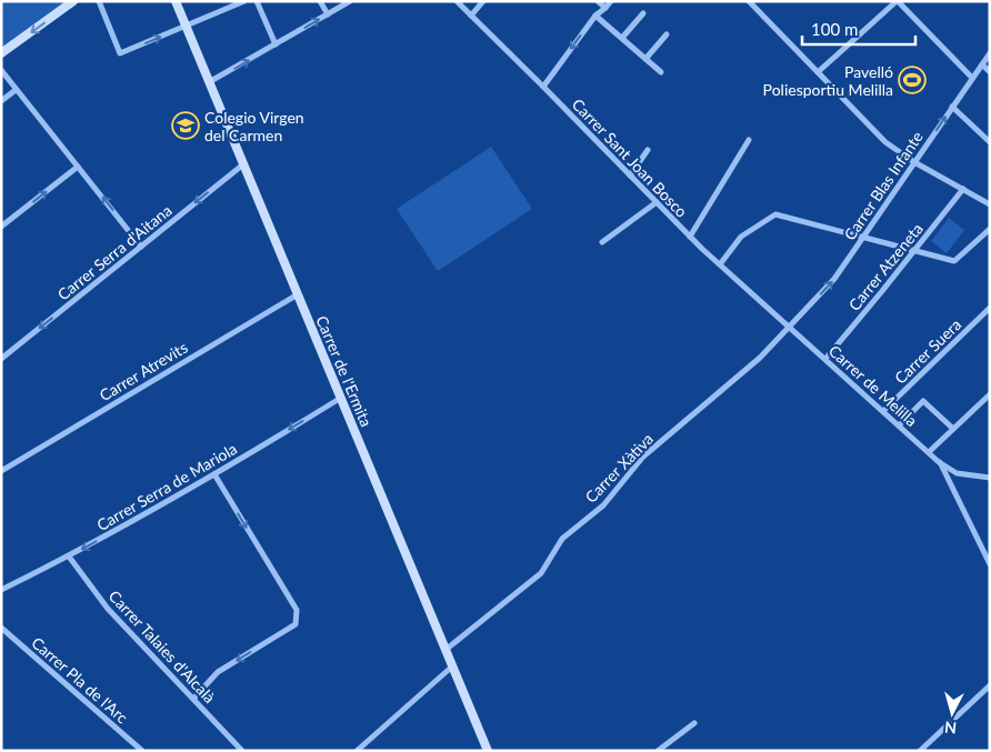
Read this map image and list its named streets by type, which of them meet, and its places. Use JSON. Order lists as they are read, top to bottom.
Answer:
{
  "streets": {
    "street": [
      "Carrer Sant Joan Bosco",
      "Carrer Blas Infante",
      "Carrer Serra d'Aitana",
      "Carrer Atzeneta",
      "Carrer Suera",
      "Carrer Atrevits",
      "Carrer de l'Ermita",
      "Carrer de Melilla",
      "Carrer Xàtiva",
      "Carrer Serra de Mariola",
      "Carrer Talaies d'Alcalà",
      "Carrer Pla de l'Arc"
    ]
  },
  "crossings": [
    ["Carrer Sant Joan Bosco", "Carrer Blas Infante"],
    ["Carrer Sant Joan Bosco", "Carrer de Melilla"],
    ["Carrer Sant Joan Bosco", "Carrer Xàtiva"],
    ["Carrer Blas Infante", "Carrer de Melilla"],
    ["Carrer Blas Infante", "Carrer Xàtiva"],
    ["Carrer Serra d'Aitana", "Carrer de l'Ermita"],
    ["Carrer Atzeneta", "Carrer de Melilla"],
    ["Carrer Suera", "Carrer de Melilla"],
    ["Carrer Atrevits", "Carrer de l'Ermita"],
    ["Carrer de l'Ermita", "Carrer Xàtiva"],
    ["Carrer de l'Ermita", "Carrer Serra de Mariola"],
    ["Carrer de Melilla", "Carrer Xàtiva"],
    ["Carrer Serra de Mariola", "Carrer Talaies d'Alcalà"]
  ],
  "one_way": ["Carrer Blas Infante", "Carrer Serra d'Aitana", "Carrer Serra de Mariola"],
  "places": {
    "sports": ["Pavelló Poliesportiu Melilla"],
    "school or university": ["Colegio Virgen del Carmen"]
  },
  "scale_bar": "100 m",
  "north": "bottom"
}
